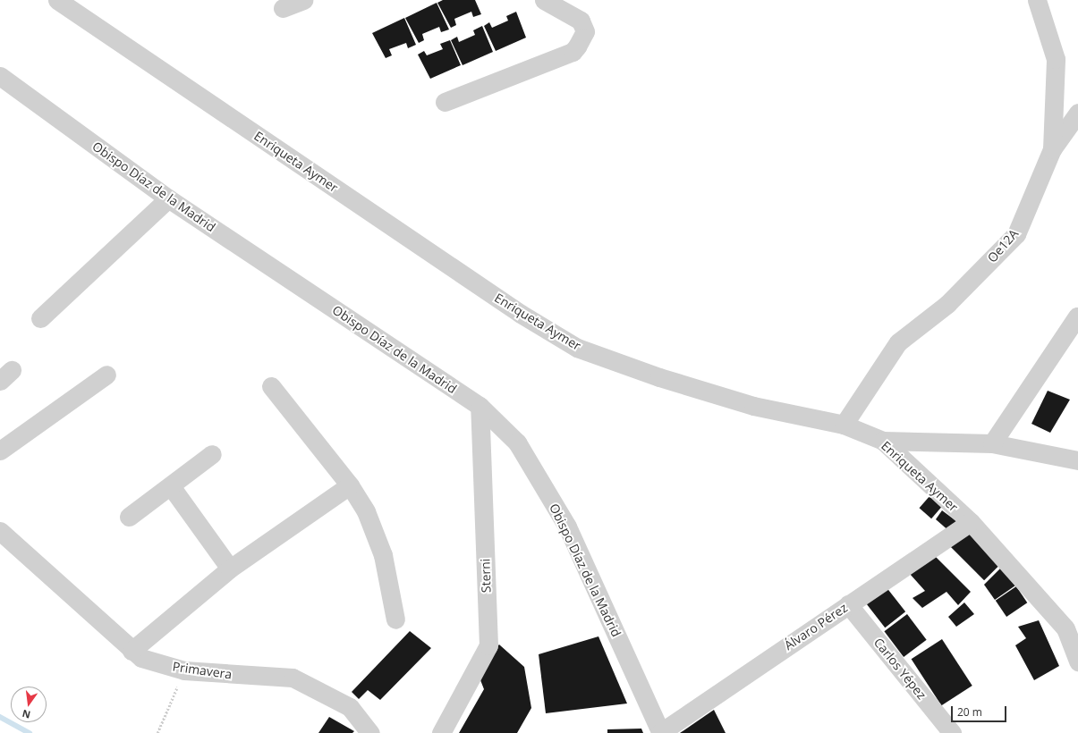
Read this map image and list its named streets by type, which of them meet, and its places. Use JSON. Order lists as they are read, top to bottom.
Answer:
{
  "streets": {
    "street": [
      "Enriqueta Aymer",
      "Obispo Díaz de la Madrid",
      "Oe12A",
      "Sterni",
      "Álvaro Pérez",
      "Carlos Yépez",
      "Primavera"
    ]
  },
  "crossings": [
    ["Enriqueta Aymer", "Oe12A"],
    ["Enriqueta Aymer", "Álvaro Pérez"],
    ["Obispo Díaz de la Madrid", "Sterni"],
    ["Obispo Díaz de la Madrid", "Álvaro Pérez"],
    ["Álvaro Pérez", "Carlos Yépez"]
  ],
  "scale_bar": "20 m",
  "north": "bottom"
}
